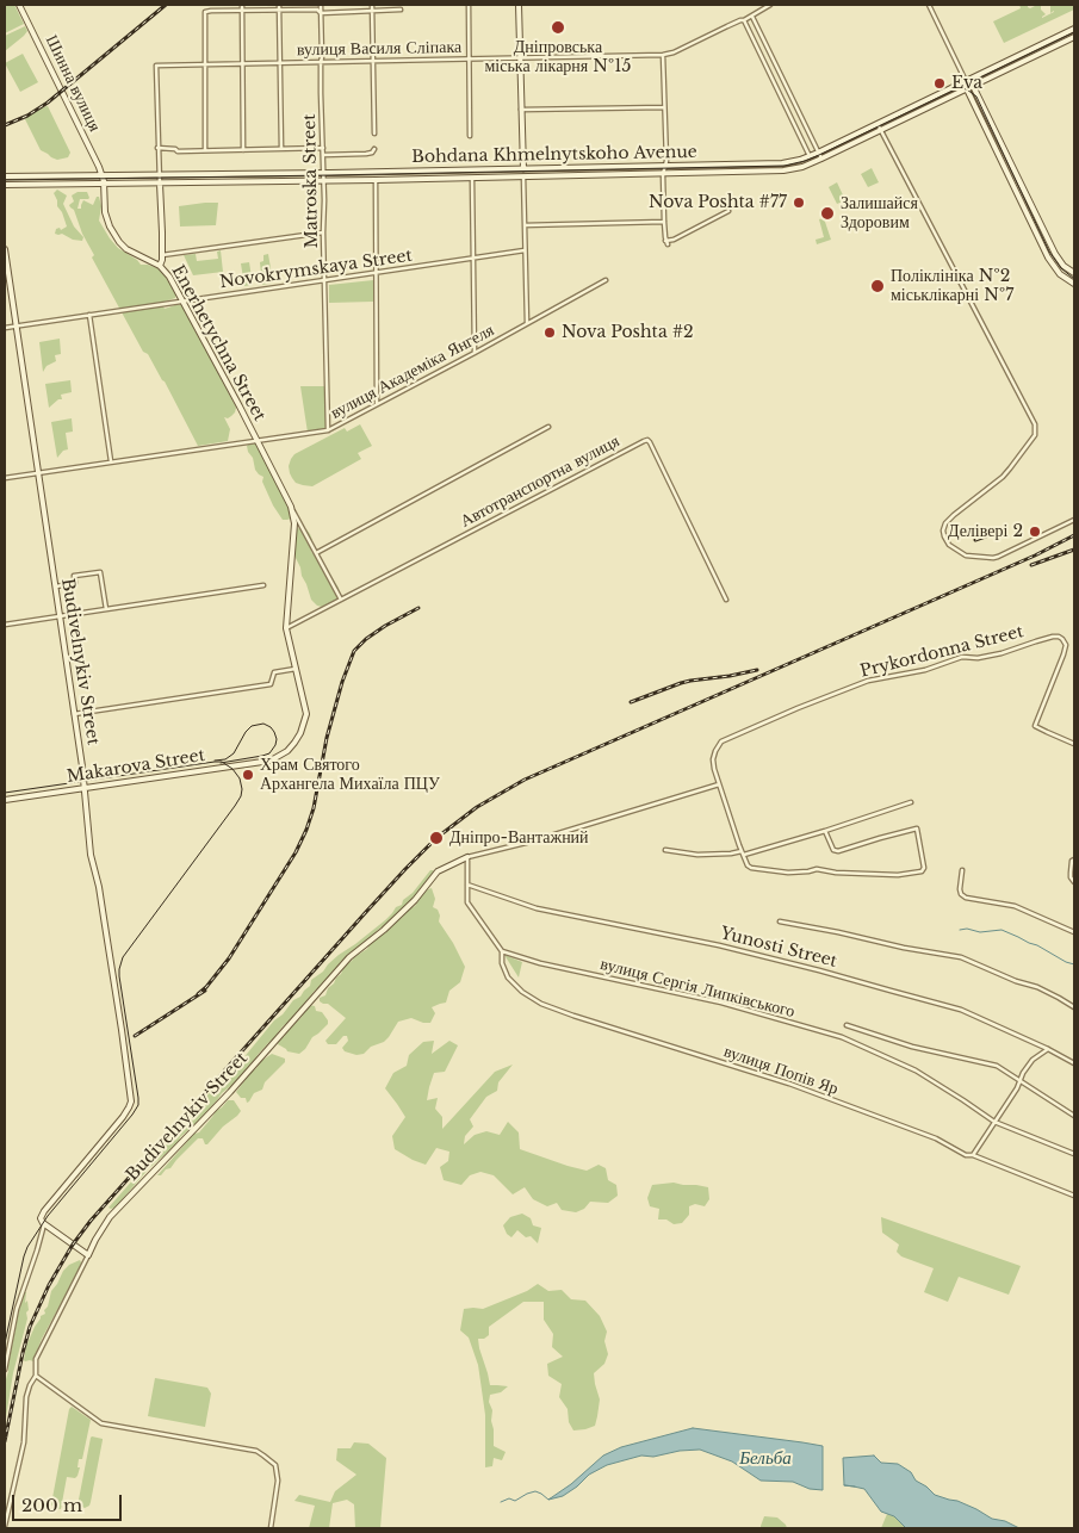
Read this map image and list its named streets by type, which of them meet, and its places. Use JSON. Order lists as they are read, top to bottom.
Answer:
{
  "streets": {
    "main road": [
      "Шинна вулиця",
      "Bohdana Khmelnytskoho Avenue",
      "Enerhetychna Street",
      "Budivelnykiv Street",
      "Makarova Street"
    ],
    "street": [
      "вулиця Василя Сліпака",
      "Matroska Street",
      "Novokrymskaya Street",
      "вулиця Академіка Янгеля",
      "Автотранспортна вулиця",
      "Prykordonna Street",
      "Yunosti Street",
      "вулиця Сергія Липківського",
      "вулиця Попів Яр"
    ]
  },
  "crossings": [
    ["вулиця Василя Сліпака", "Matroska Street"],
    ["Шинна вулиця", "Bohdana Khmelnytskoho Avenue"],
    ["Шинна вулиця", "Enerhetychna Street"],
    ["Bohdana Khmelnytskoho Avenue", "Matroska Street"],
    ["Bohdana Khmelnytskoho Avenue", "Enerhetychna Street"],
    ["Matroska Street", "Novokrymskaya Street"],
    ["Matroska Street", "вулиця Академіка Янгеля"],
    ["Novokrymskaya Street", "Enerhetychna Street"],
    ["Novokrymskaya Street", "Budivelnykiv Street"],
    ["Enerhetychna Street", "вулиця Академіка Янгеля"],
    ["Enerhetychna Street", "Автотранспортна вулиця"],
    ["Enerhetychna Street", "Makarova Street"],
    ["вулиця Академіка Янгеля", "Budivelnykiv Street"],
    ["Budivelnykiv Street", "Makarova Street"],
    ["Budivelnykiv Street", "вулиця Попів Яр"],
    ["Yunosti Street", "вулиця Попів Яр"],
    ["вулиця Сергія Липківського", "вулиця Попів Яр"]
  ],
  "water": ["Бельба"],
  "places": [
    "Дніпровська міська лікарня №15",
    "Eva",
    "Nova Poshta #77",
    "Залишайся Здоровим",
    "Поліклініка №2 міськлікарні №7",
    "Nova Poshta #2",
    "Делівері 2",
    "Храм Святого Архангела Михаїла ПЦУ",
    "Дніпро-Вантажний"
  ],
  "scale_bar": "200 m"
}
